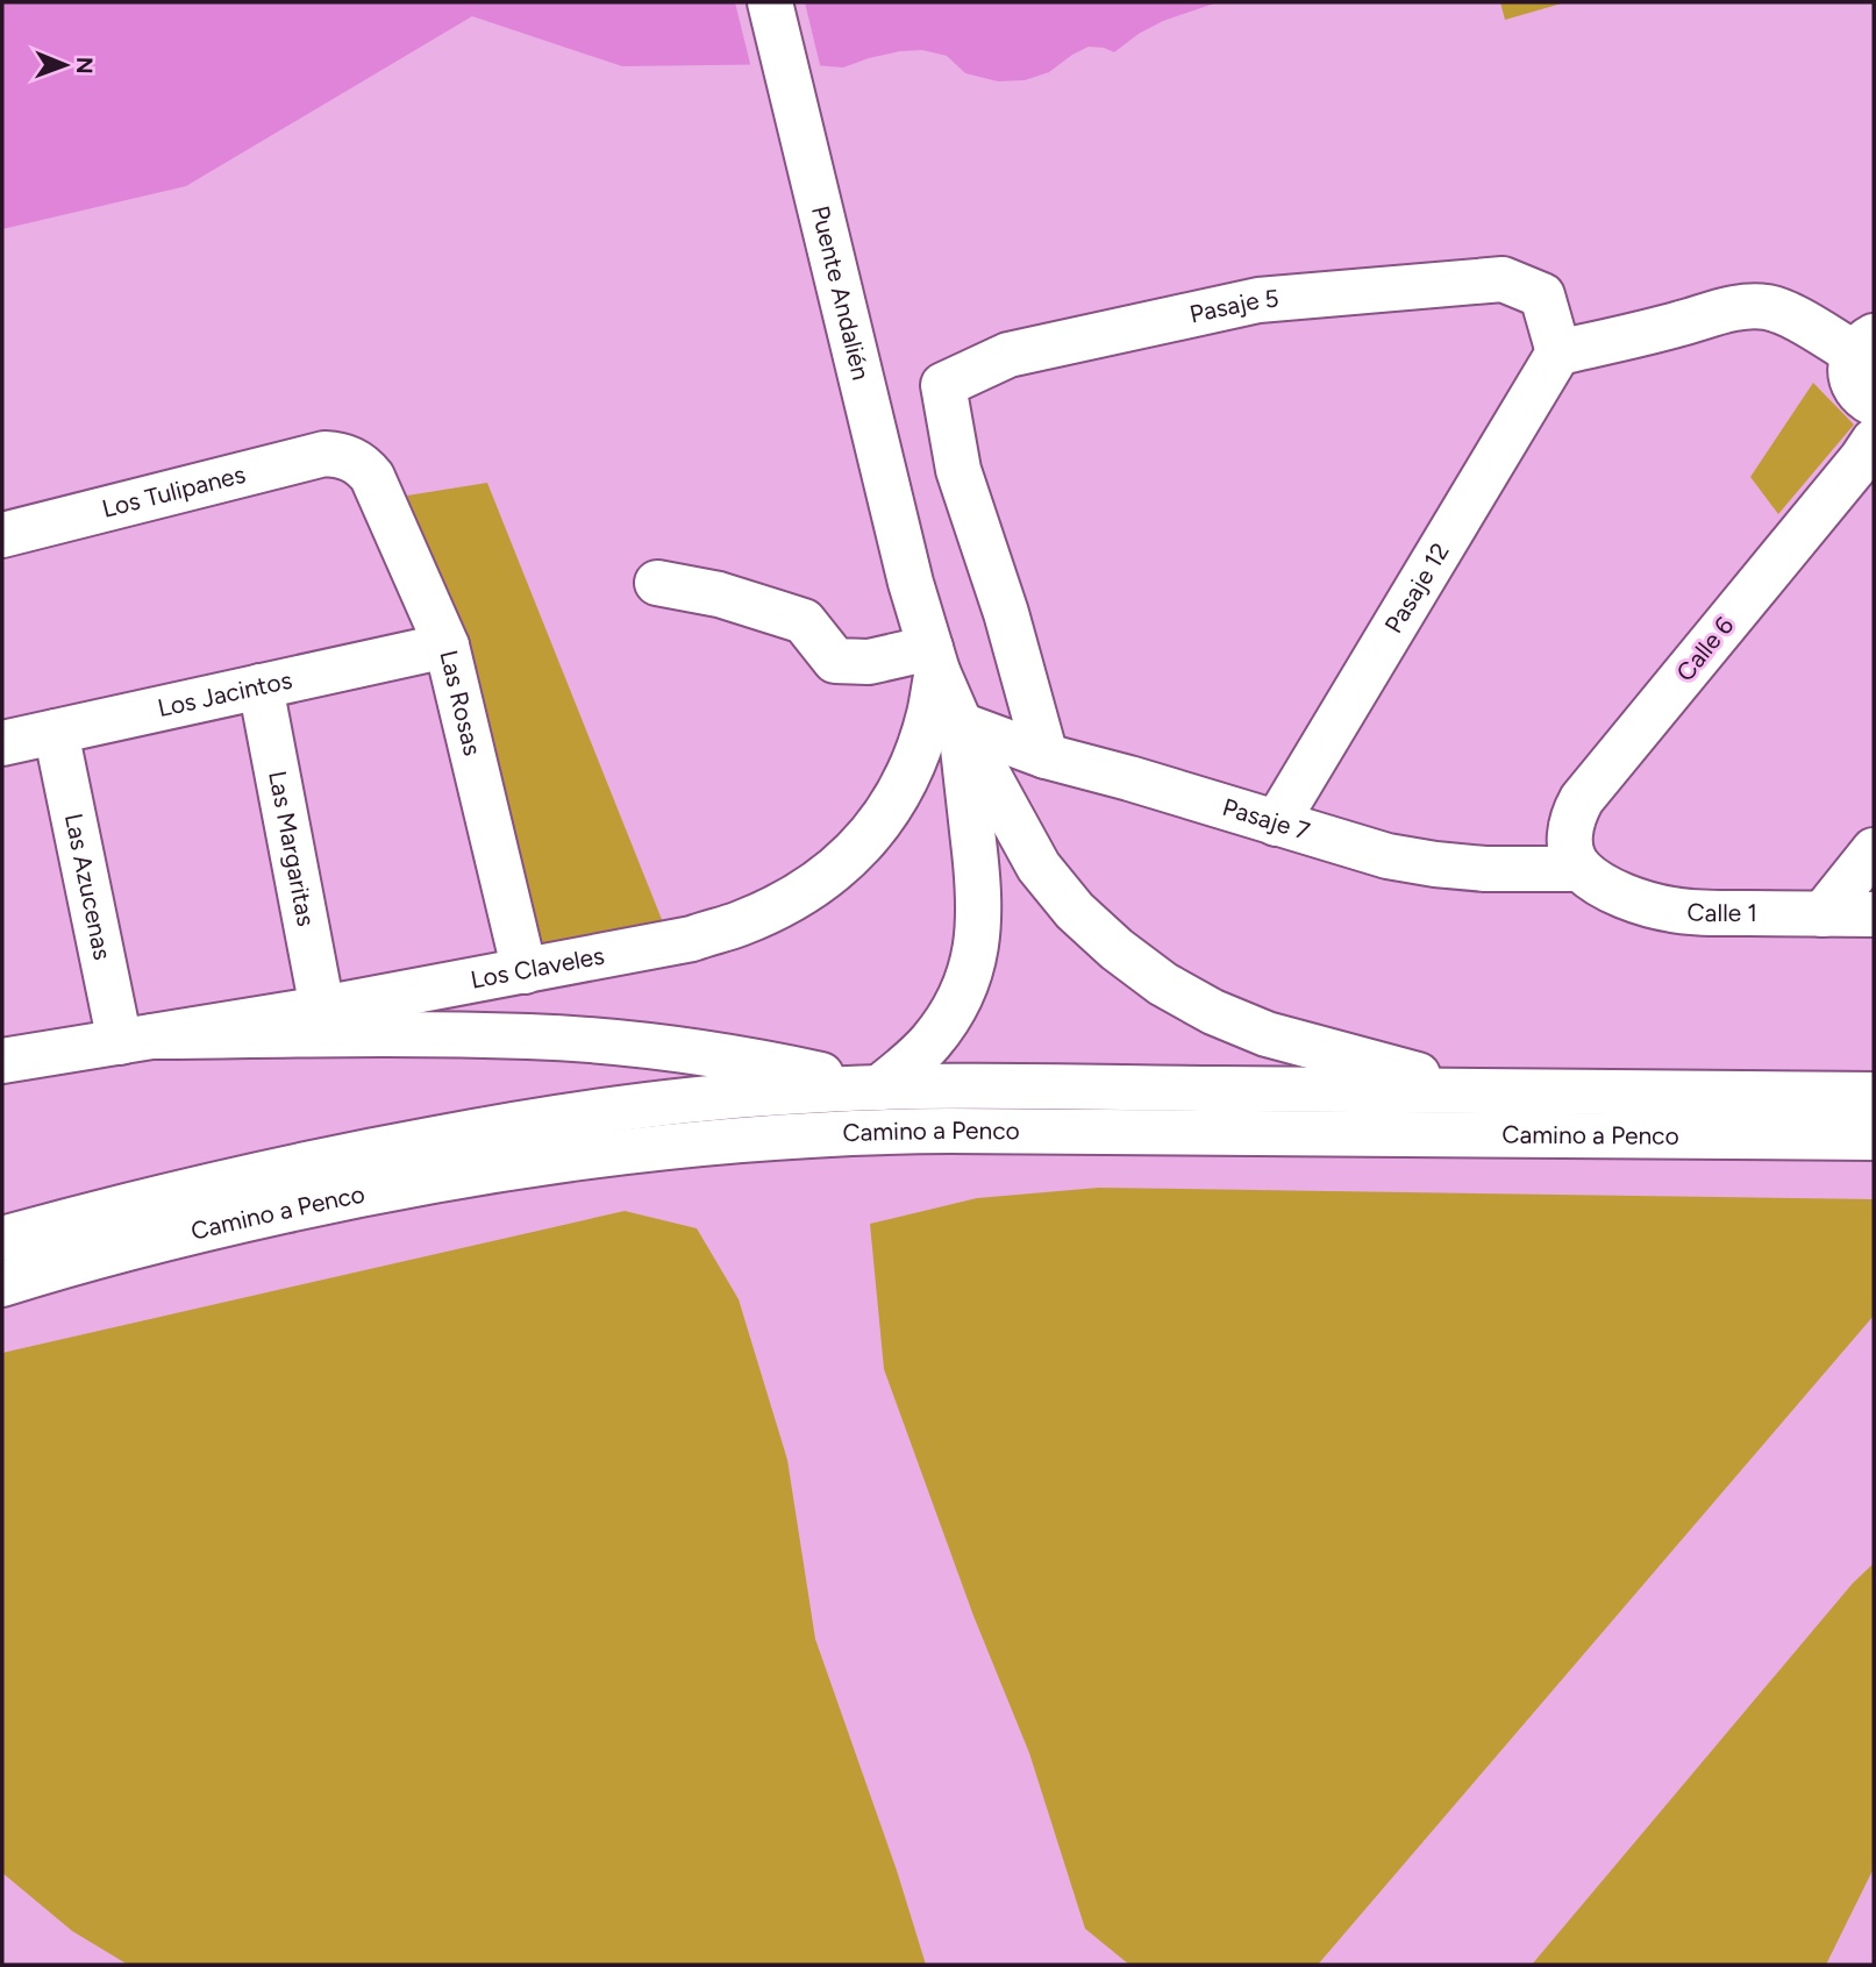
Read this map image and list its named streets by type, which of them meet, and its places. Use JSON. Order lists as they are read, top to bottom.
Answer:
{
  "streets": {
    "main road": [
      "Puente Andalién",
      "Pasaje 5",
      "Los Tulipanes",
      "Pasaje 12",
      "Calle 6",
      "Los Jacintos",
      "Las Rosas",
      "Pasaje 7",
      "Las Margaritas",
      "Las Azucenas",
      "Calle 1",
      "Los Claveles",
      "Camino a Penco"
    ]
  },
  "crossings": [
    ["Puente Andalién", "Pasaje 7"],
    ["Puente Andalién", "Los Claveles"],
    ["Pasaje 5", "Pasaje 12"],
    ["Pasaje 5", "Pasaje 7"],
    ["Los Tulipanes", "Las Rosas"],
    ["Pasaje 12", "Pasaje 7"],
    ["Calle 6", "Pasaje 7"],
    ["Calle 6", "Calle 1"],
    ["Los Jacintos", "Las Rosas"],
    ["Los Jacintos", "Las Margaritas"],
    ["Los Jacintos", "Las Azucenas"],
    ["Las Rosas", "Los Claveles"],
    ["Pasaje 7", "Calle 1"],
    ["Las Margaritas", "Los Claveles"],
    ["Las Azucenas", "Los Claveles"]
  ],
  "north": "right"
}
